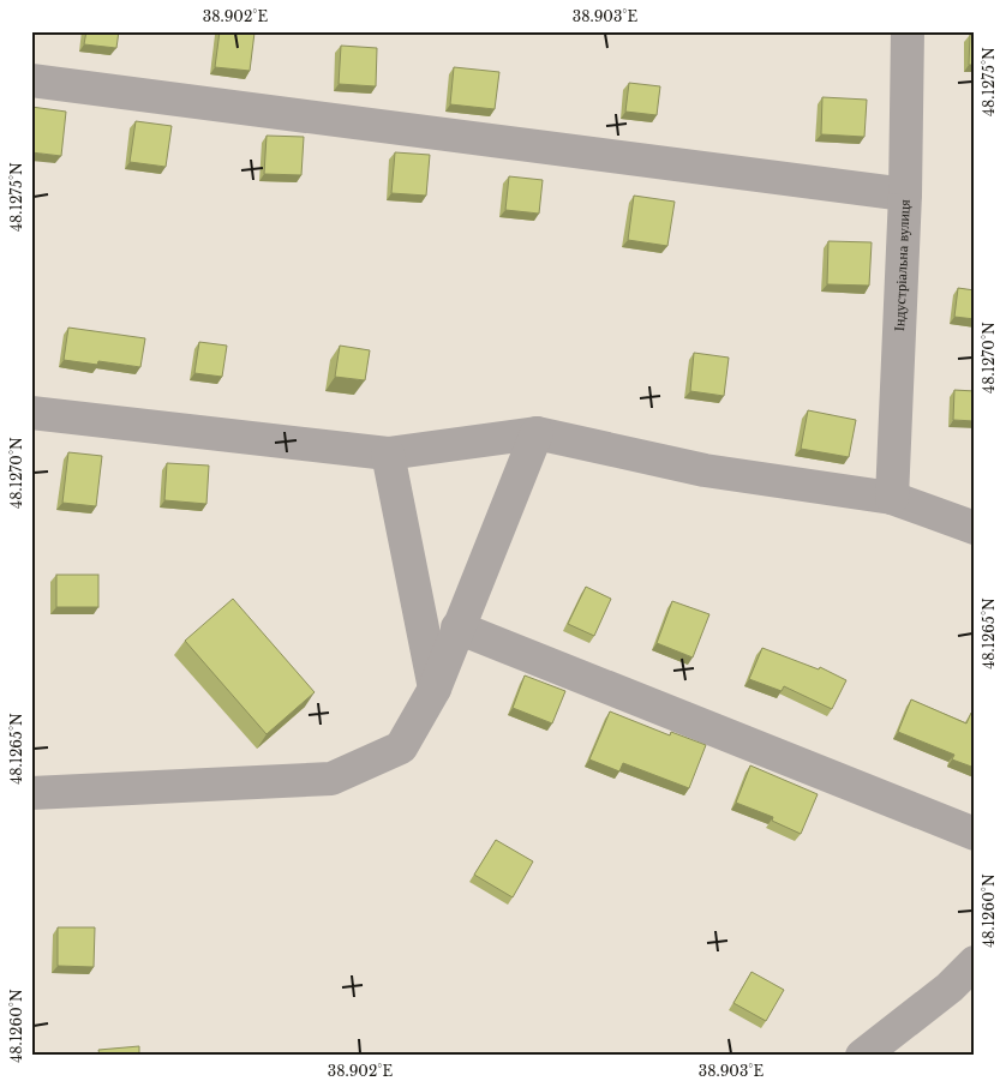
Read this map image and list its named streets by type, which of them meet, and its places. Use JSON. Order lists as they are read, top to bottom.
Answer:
{
  "streets": {
    "street": ["Індустріальна вулиця"]
  },
  "coordinates": [
    "38.902°E",
    "38.903°E",
    "48.1275°N",
    "48.1270°N",
    "48.1265°N",
    "48.1260°N"
  ]
}
